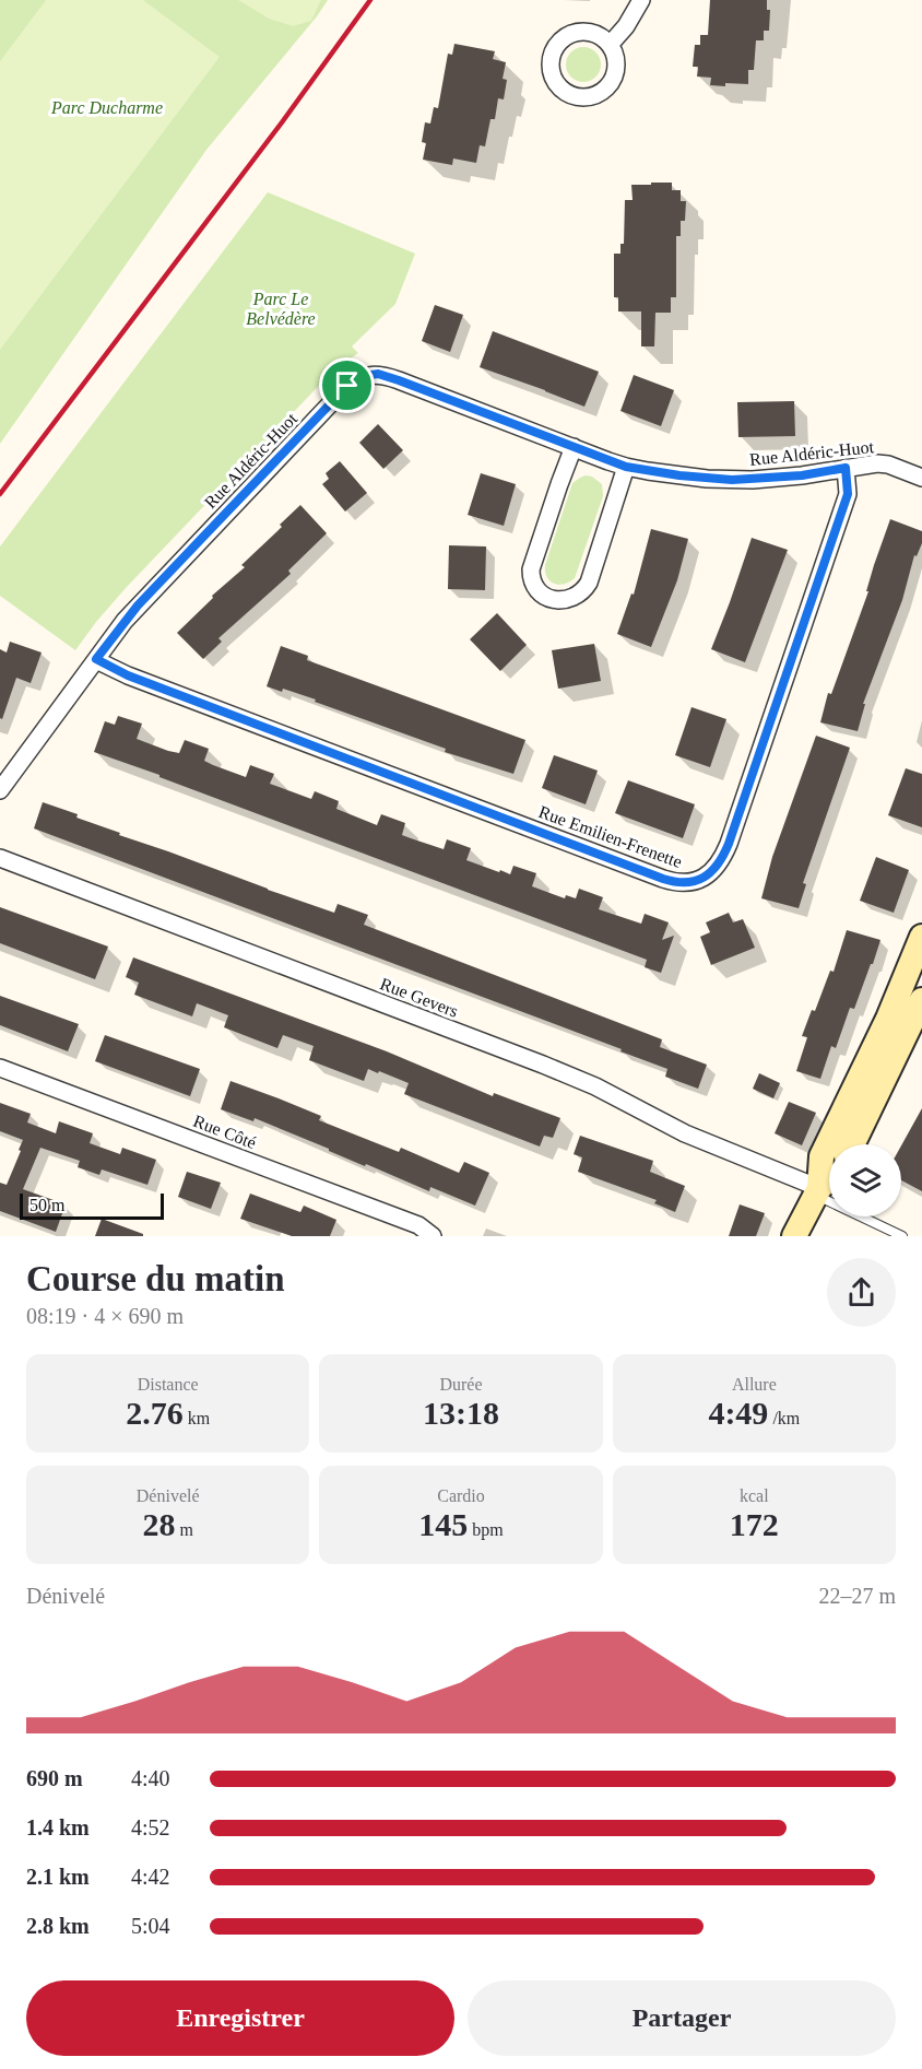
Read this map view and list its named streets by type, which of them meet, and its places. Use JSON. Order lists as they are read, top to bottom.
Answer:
{
  "streets": {
    "street": [
      "Rue Aldéric-Huot",
      "Rue Emilien-Frenette",
      "Rue Gevers",
      "Rue Côté"
    ]
  },
  "crossings": [
    ["Rue Aldéric-Huot", "Rue Emilien-Frenette"]
  ],
  "parks": ["Parc Ducharme", "Parc Le Belvédère"],
  "scale_bar": "50 m",
  "page": {
    "scale": "50 m",
    "heading": ["Course du matin", "08:19 · 4 × 690 m"],
    "stats": [
      ["Distance", "2.76 km"],
      ["Durée", "13:18"],
      ["Allure", "4:49 /km"],
      ["Dénivelé", "28 m"],
      ["Cardio", "145 bpm"],
      ["kcal", "172"]
    ],
    "chart": ["Dénivelé", "22–27 m"],
    "list": [
      {
        "name": "690 m",
        "note": "4:40"
      },
      {
        "name": "1.4 km",
        "note": "4:52"
      },
      {
        "name": "2.1 km",
        "note": "4:42"
      },
      {
        "name": "2.8 km",
        "note": "5:04"
      }
    ],
    "buttons": ["Enregistrer", "Partager"]
  }
}
